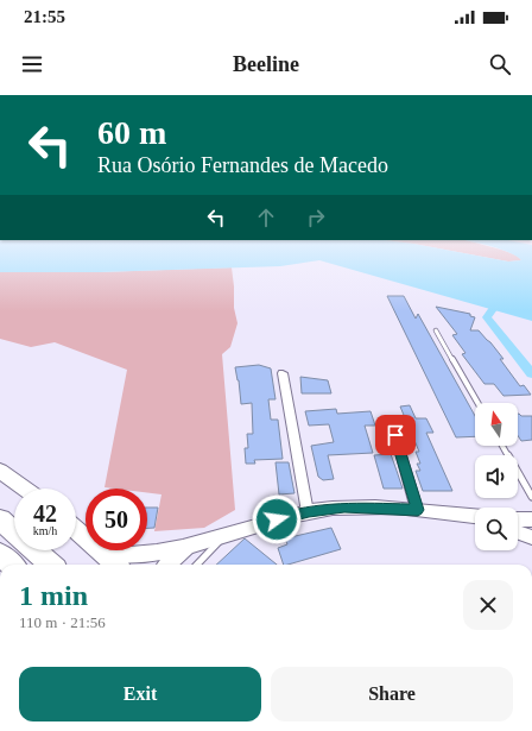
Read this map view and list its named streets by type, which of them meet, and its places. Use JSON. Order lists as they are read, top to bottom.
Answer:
{
  "north": "top",
  "page": {
    "status": "21:55",
    "header": "Beeline",
    "turn": ["60 m", "Rua Osório Fernandes de Macedo"],
    "speed": "42 km/h",
    "limit": "50",
    "heading": ["1 min", "110 m · 21:56"],
    "buttons": ["Exit", "Share"]
  }
}
